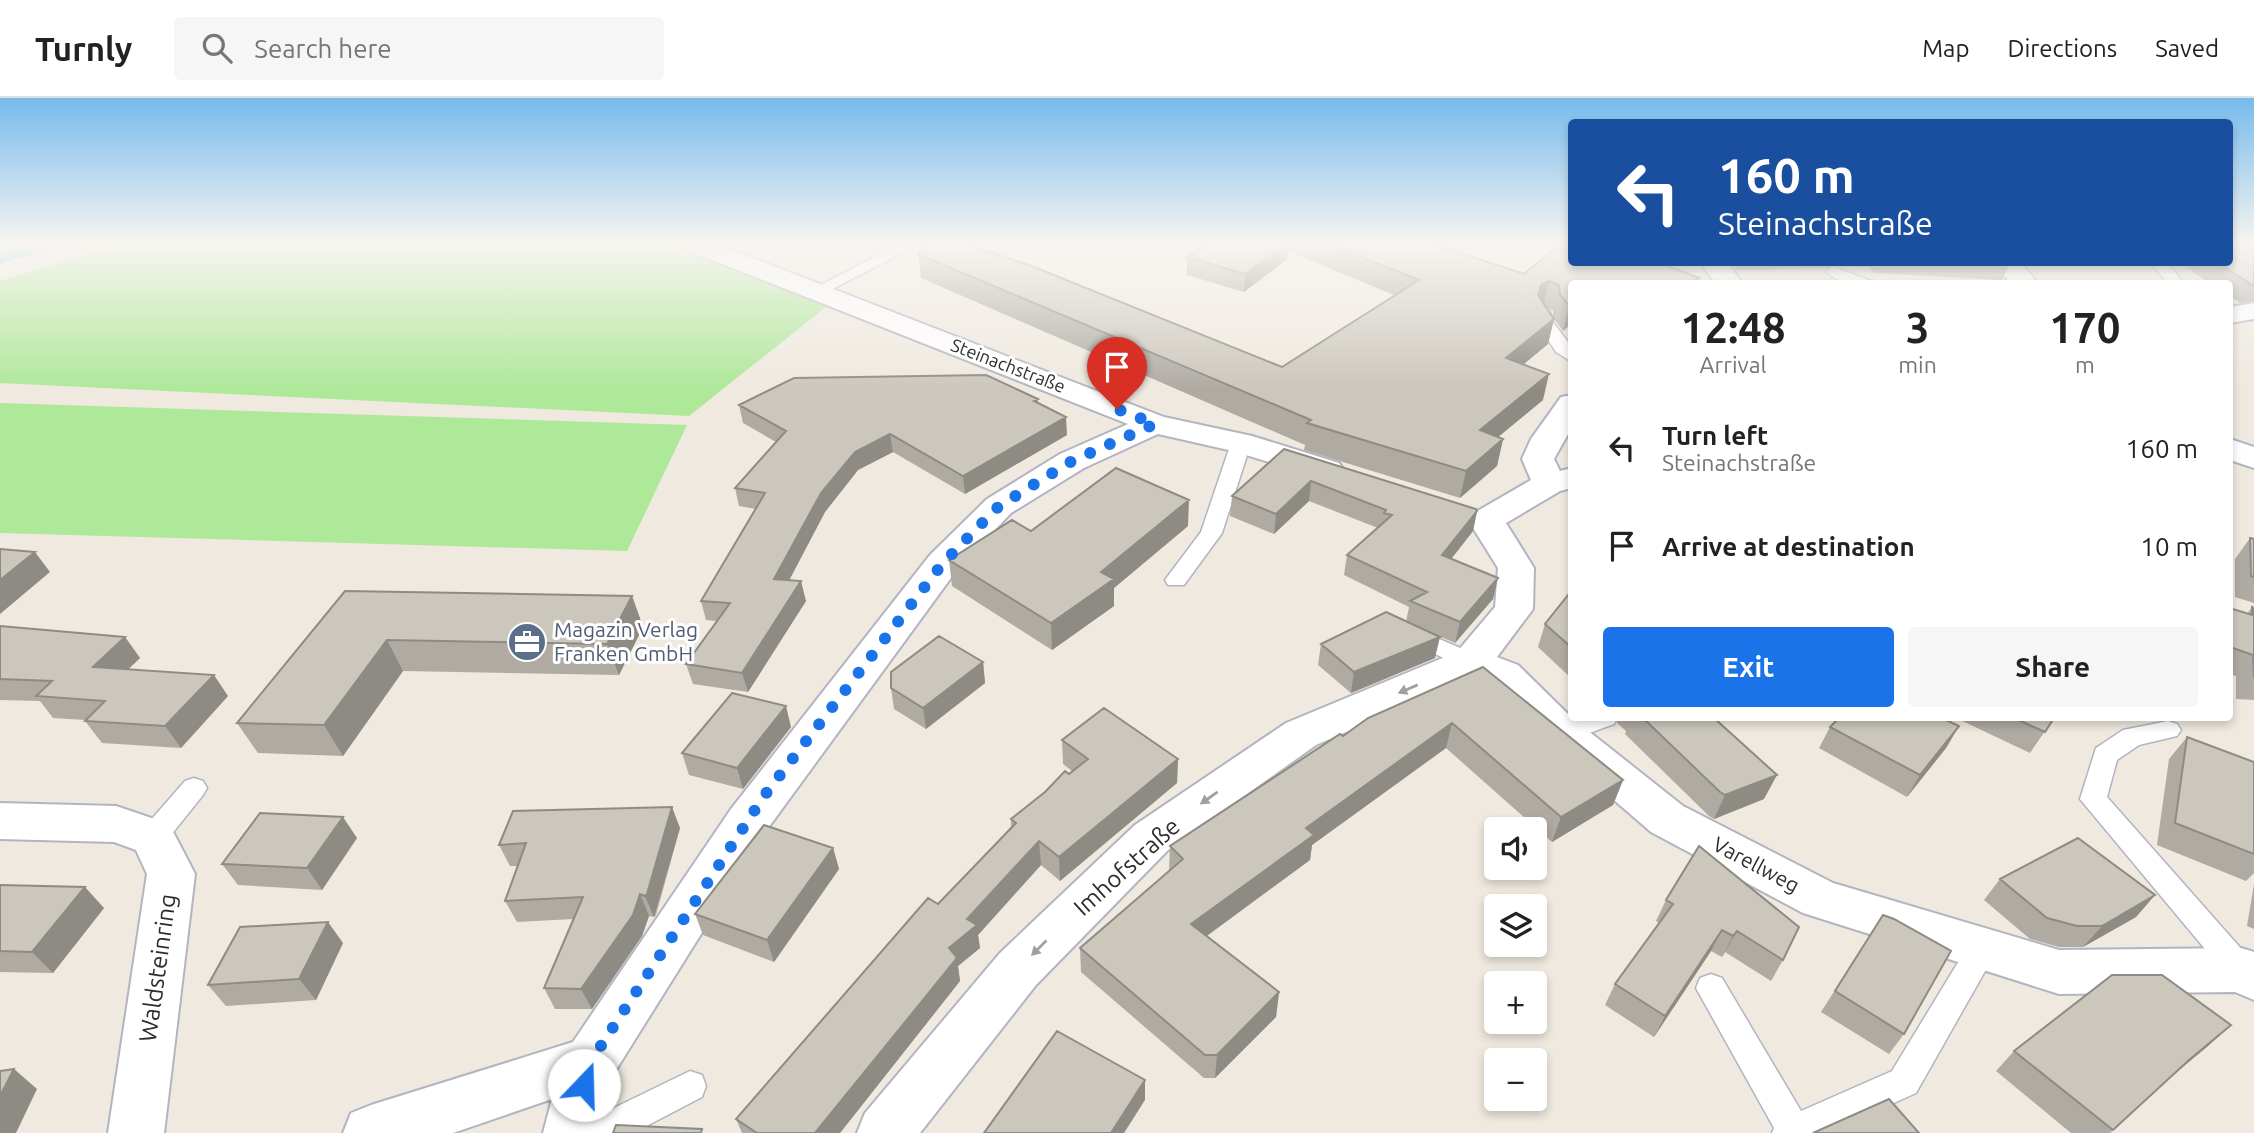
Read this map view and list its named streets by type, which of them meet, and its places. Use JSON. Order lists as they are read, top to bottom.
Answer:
{
  "streets": {
    "street": [
      "Steinachstraße",
      "Varellweg",
      "Imhofstraße",
      "Waldsteinring"
    ]
  },
  "crossings": [
    ["Varellweg", "Imhofstraße"]
  ],
  "places": {
    "office": ["Magazin Verlag Franken GmbH"]
  },
  "page": {
    "header": "Turnly",
    "search": "Search here",
    "nav": ["Map", "Directions", "Saved"],
    "turn": ["160 m", "Steinachstraße"],
    "eta": [
      "12:48",
      "Arrival",
      "3",
      "min",
      "170",
      "m"
    ],
    "list": [
      {
        "name": "Turn left",
        "note": "Steinachstraße",
        "value": "160 m"
      },
      {
        "name": "Arrive at destination",
        "value": "10 m"
      }
    ],
    "buttons": ["Exit", "Share"],
    "map_buttons": ["+", "−"]
  }
}
